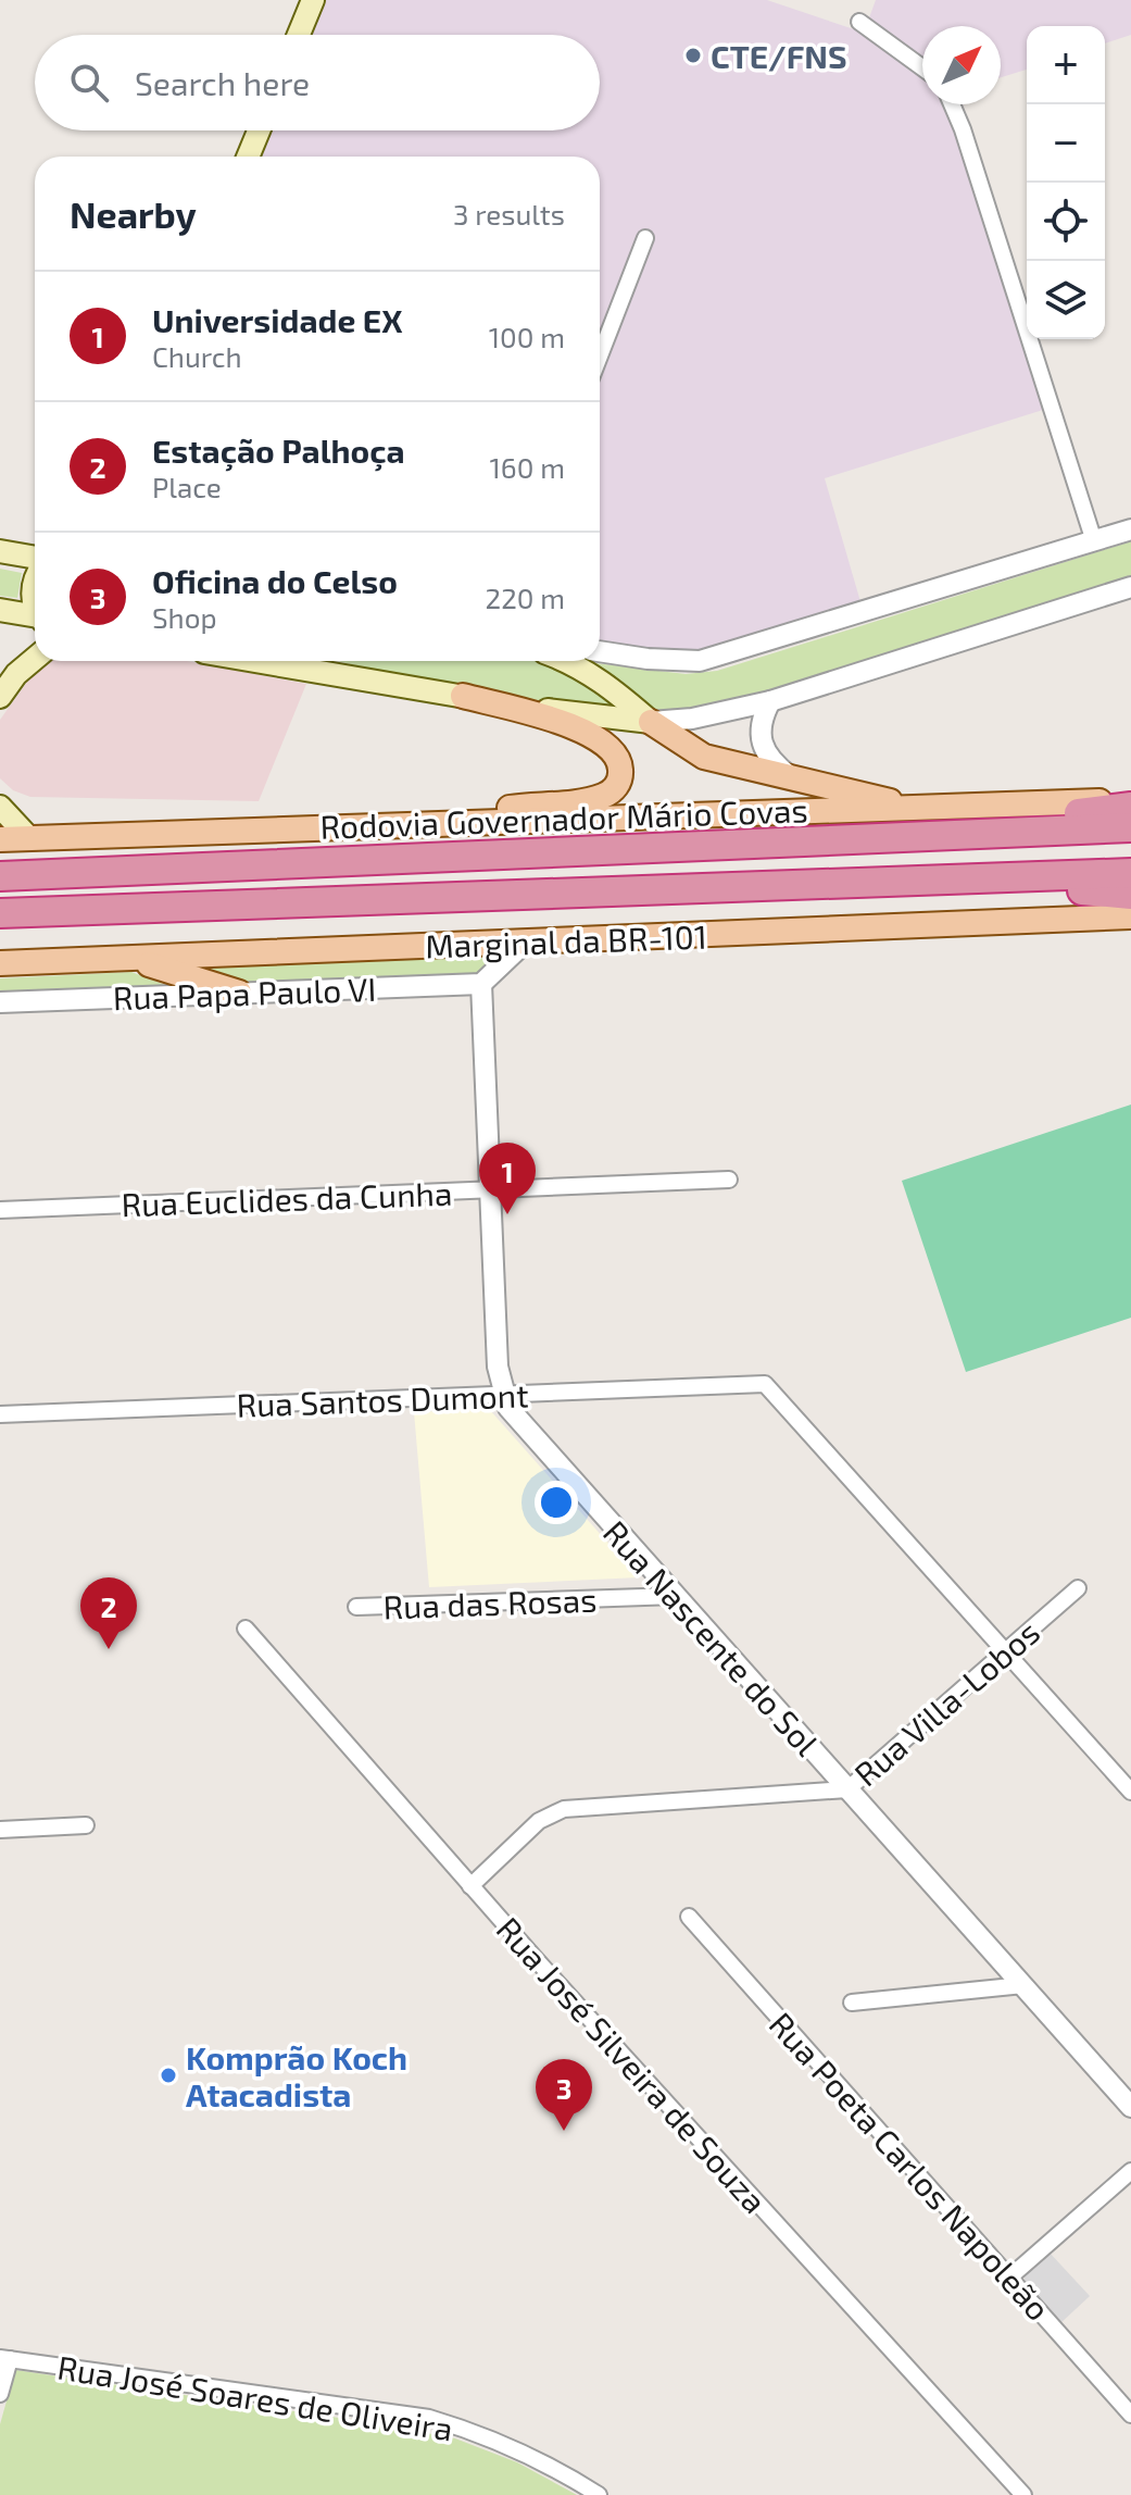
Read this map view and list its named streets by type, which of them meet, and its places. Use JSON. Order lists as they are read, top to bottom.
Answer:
{
  "streets": {
    "highway": ["Rodovia Governador Mário Covas"],
    "main road": ["Marginal da BR-101"],
    "street": [
      "Rua Papa Paulo VI",
      "Rua Euclides da Cunha",
      "Rua Santos Dumont",
      "Rua das Rosas",
      "Rua Nascente do Sol",
      "Rua Villa-Lobos",
      "Rua José Silveira de Souza",
      "Rua Poeta Carlos Napoleão",
      "Rua José Soares de Oliveira"
    ]
  },
  "crossings": [
    ["Rua Papa Paulo VI", "Rua Nascente do Sol"],
    ["Rua Euclides da Cunha", "Rua Nascente do Sol"],
    ["Rua Santos Dumont", "Rua Nascente do Sol"],
    ["Rua Santos Dumont", "Rua Villa-Lobos"],
    ["Rua das Rosas", "Rua Nascente do Sol"],
    ["Rua Nascente do Sol", "Rua Villa-Lobos"],
    ["Rua Villa-Lobos", "Rua José Silveira de Souza"]
  ],
  "places": ["CTE/FNS", "Komprão Koch Atacadista"],
  "north": "top right",
  "page": {
    "map_buttons": ["+", "−"],
    "search": "Search here",
    "heading": ["Nearby", "3 results"],
    "list": [
      {
        "mark": "1",
        "name": "Universidade EX",
        "note": "Church",
        "value": "100 m"
      },
      {
        "mark": "2",
        "name": "Estação Palhoça",
        "note": "Place",
        "value": "160 m"
      },
      {
        "mark": "3",
        "name": "Oficina do Celso",
        "note": "Shop",
        "value": "220 m"
      }
    ],
    "pins": ["1", "2", "3"]
  }
}
